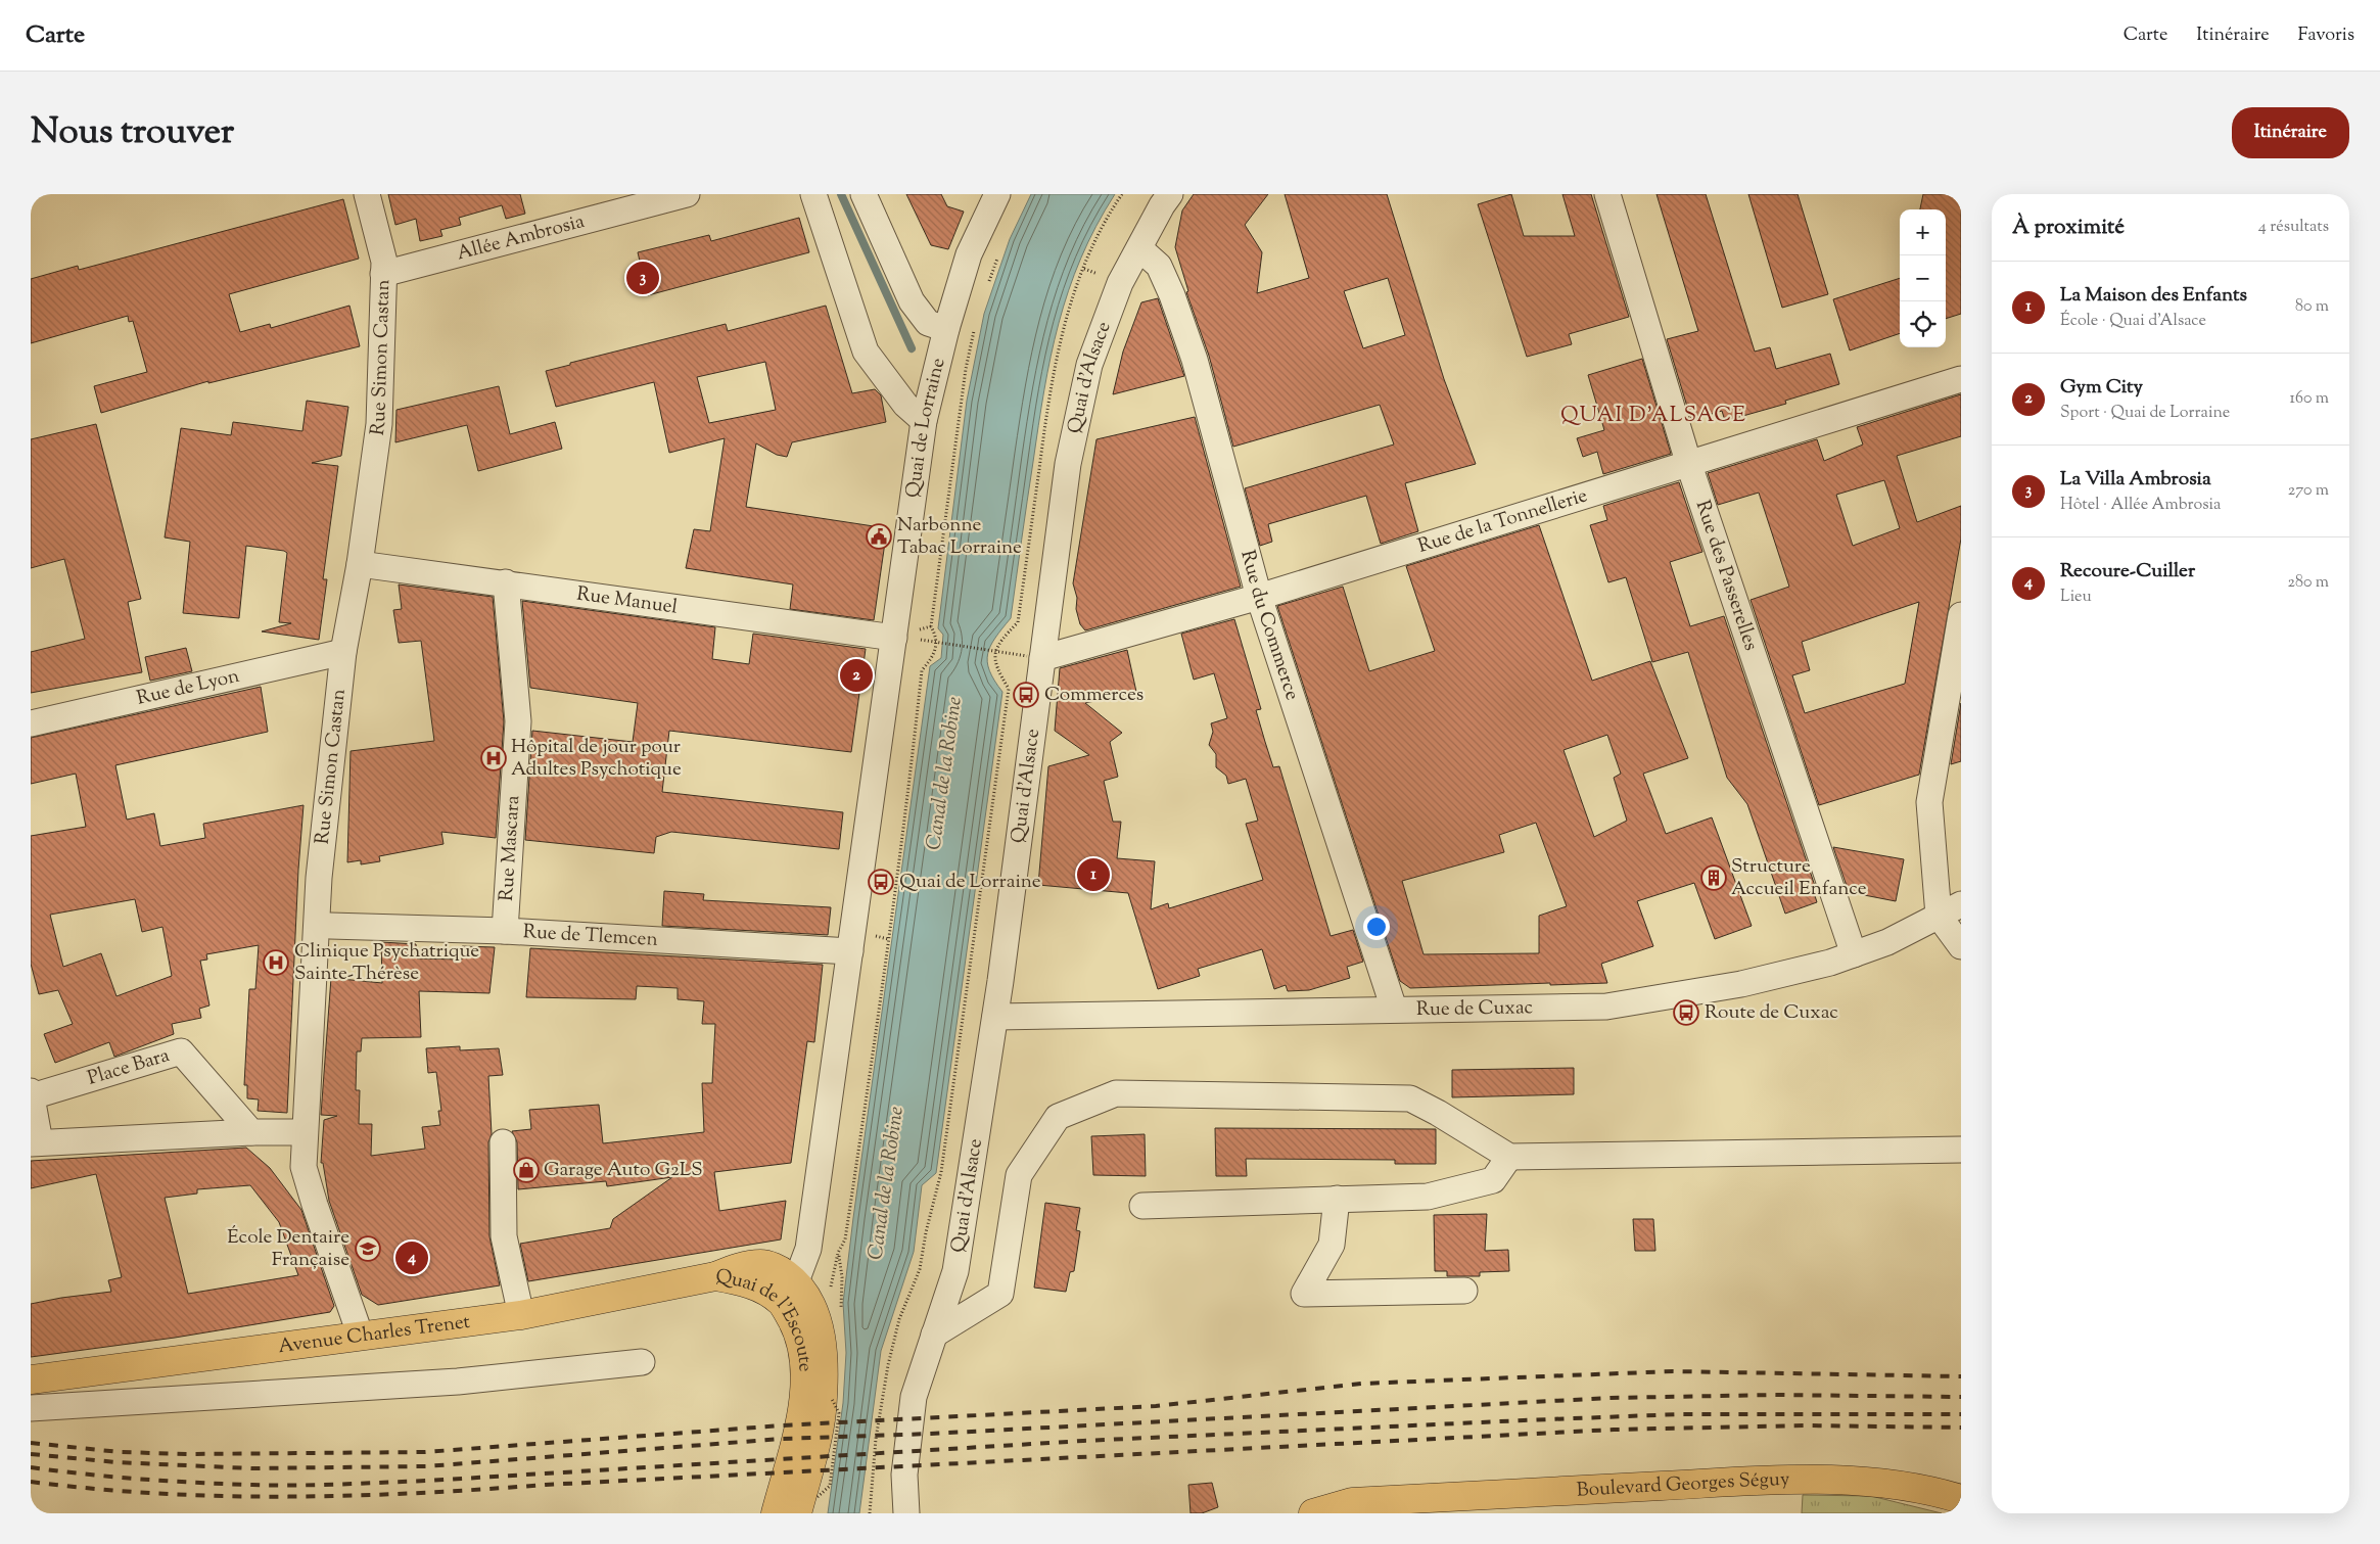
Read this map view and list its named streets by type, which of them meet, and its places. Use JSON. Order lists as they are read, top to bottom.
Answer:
{
  "streets": {
    "main road": ["Quai de l'Escoute", "Avenue Charles Trenet", "Boulevard Georges Séguy"],
    "street": [
      "Allée Ambrosia",
      "Rue Simon Castan",
      "Quai d'Alsace",
      "Quai de Lorraine",
      "Rue de la Tonnellerie",
      "Rue des Passerelles",
      "Rue Manuel",
      "Rue du Commerce",
      "Rue de Lyon",
      "Rue Mascara",
      "Rue de Tlemcen",
      "Rue de Cuxac",
      "Place Bara"
    ]
  },
  "crossings": [
    ["Allée Ambrosia", "Rue Simon Castan"],
    ["Rue Simon Castan", "Rue Manuel"],
    ["Rue Simon Castan", "Rue de Lyon"],
    ["Rue Simon Castan", "Avenue Charles Trenet"],
    ["Quai d'Alsace", "Rue de la Tonnellerie"],
    ["Quai d'Alsace", "Rue du Commerce"],
    ["Quai d'Alsace", "Rue de Cuxac"],
    ["Quai de Lorraine", "Rue Manuel"],
    ["Quai de Lorraine", "Rue de Tlemcen"],
    ["Quai de Lorraine", "Quai de l'Escoute"],
    ["Rue de la Tonnellerie", "Rue des Passerelles"],
    ["Rue de la Tonnellerie", "Rue du Commerce"],
    ["Rue des Passerelles", "Rue de Cuxac"],
    ["Rue Manuel", "Rue Mascara"],
    ["Rue du Commerce", "Rue de Cuxac"],
    ["Rue Mascara", "Rue de Tlemcen"],
    ["Quai de l'Escoute", "Avenue Charles Trenet"]
  ],
  "districts": ["QUAI D'ALSACE"],
  "water": ["Canal de la Robine"],
  "places": {
    "public building": ["Narbonne Tabac Lorraine"],
    "bus stop": ["Commerces", "Quai de Lorraine", "Route de Cuxac"],
    "hospital": ["Hôpital de jour pour Adultes Psychotique", "Clinique Psychatrique Sainte-Thérèse"],
    "building": ["Structure Accueil Enfance"],
    "shop": ["Garage Auto G2LS"],
    "school or university": ["École Dentaire Française"]
  },
  "page": {
    "header": "Carte",
    "nav": ["Carte", "Itinéraire", "Favoris"],
    "title": "Nous trouver",
    "buttons": "Itinéraire",
    "heading": ["À proximité", "4 résultats"],
    "map_buttons": ["+", "−"],
    "pins": [
      "3",
      "2",
      "1",
      "4"
    ],
    "list": [
      {
        "mark": "1",
        "name": "La Maison des Enfants",
        "note": "École · Quai d'Alsace",
        "value": "80 m"
      },
      {
        "mark": "2",
        "name": "Gym City",
        "note": "Sport · Quai de Lorraine",
        "value": "160 m"
      },
      {
        "mark": "3",
        "name": "La Villa Ambrosia",
        "note": "Hôtel · Allée Ambrosia",
        "value": "270 m"
      },
      {
        "mark": "4",
        "name": "Recoure-Cuiller",
        "note": "Lieu",
        "value": "280 m"
      }
    ]
  }
}
